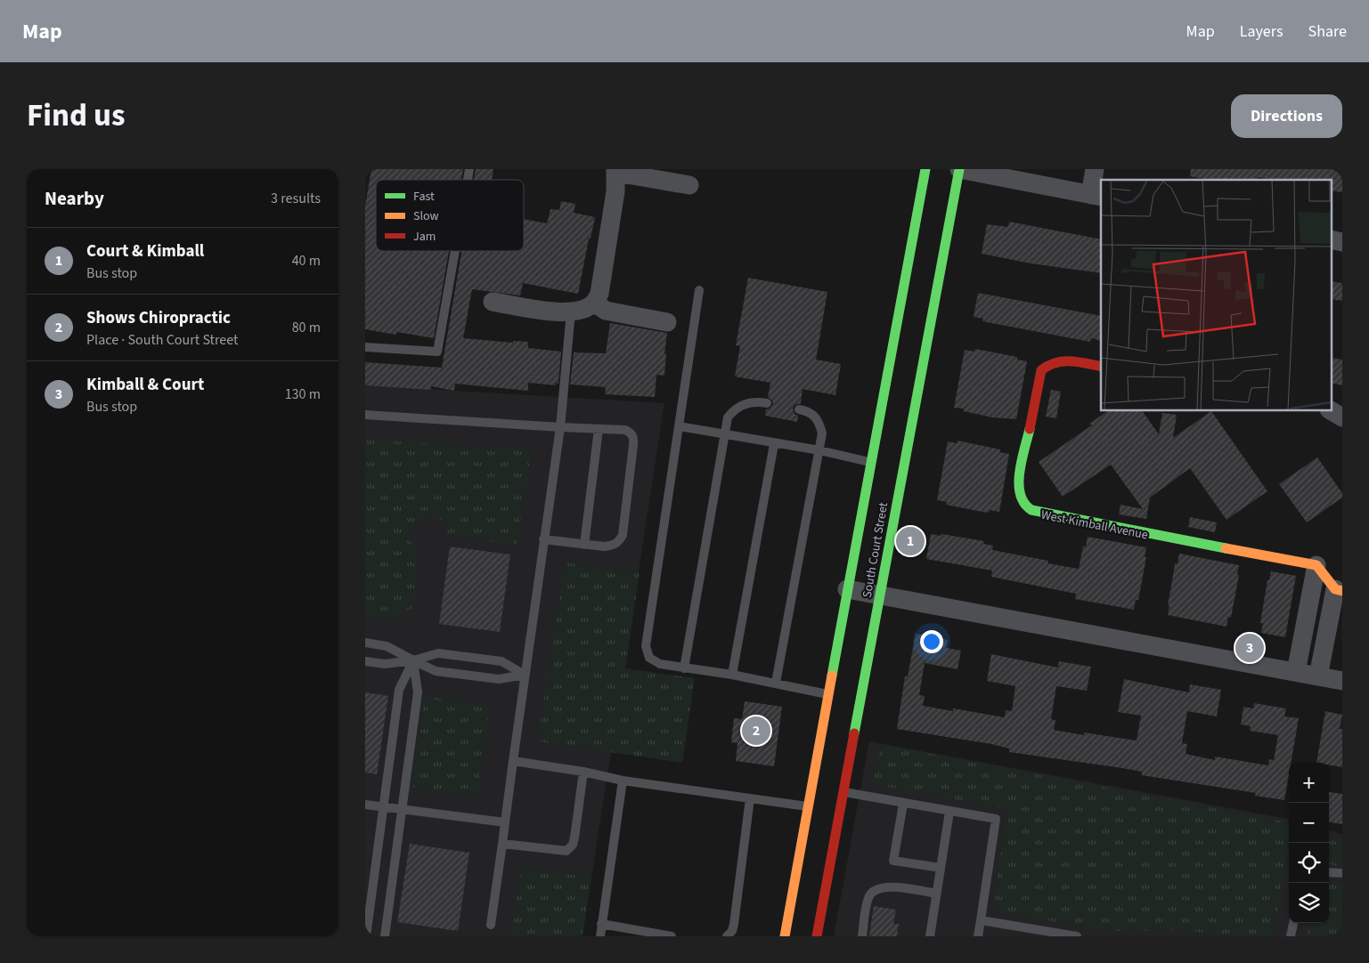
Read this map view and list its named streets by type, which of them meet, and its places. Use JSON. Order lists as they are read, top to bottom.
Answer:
{
  "streets": {
    "street": ["West Kimball Avenue", "South Court Street"]
  },
  "legend": ["Fast", "Slow", "Jam"],
  "page": {
    "header": "Map",
    "nav": ["Map", "Layers", "Share"],
    "title": "Find us",
    "buttons": "Directions",
    "heading": ["Nearby", "3 results"],
    "list": [
      {
        "mark": "1",
        "name": "Court & Kimball",
        "note": "Bus stop",
        "value": "40 m"
      },
      {
        "mark": "2",
        "name": "Shows Chiropractic",
        "note": "Place · South Court Street",
        "value": "80 m"
      },
      {
        "mark": "3",
        "name": "Kimball & Court",
        "note": "Bus stop",
        "value": "130 m"
      }
    ],
    "pins": ["1", "3", "2"],
    "map_buttons": ["+", "−"]
  }
}
